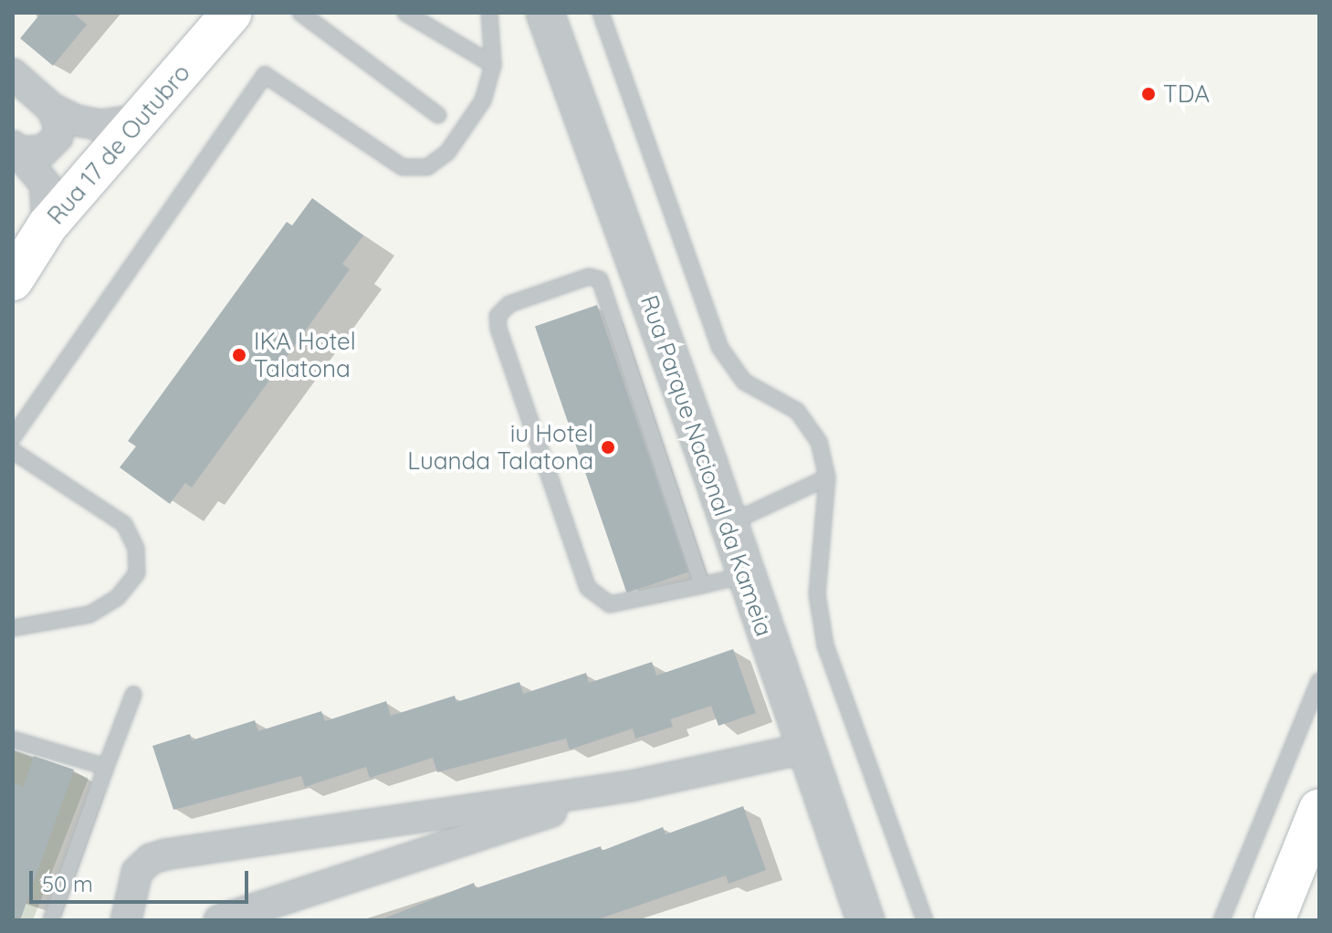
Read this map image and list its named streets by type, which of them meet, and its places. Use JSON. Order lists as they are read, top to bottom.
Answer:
{
  "streets": {
    "main road": ["Rua 17 de Outubro"],
    "street": ["Rua Parque Nacional da Kameia"]
  },
  "places": ["TDA", "IKA Hotel Talatona", "iu Hotel Luanda Talatona"],
  "scale_bar": "50 m"
}
